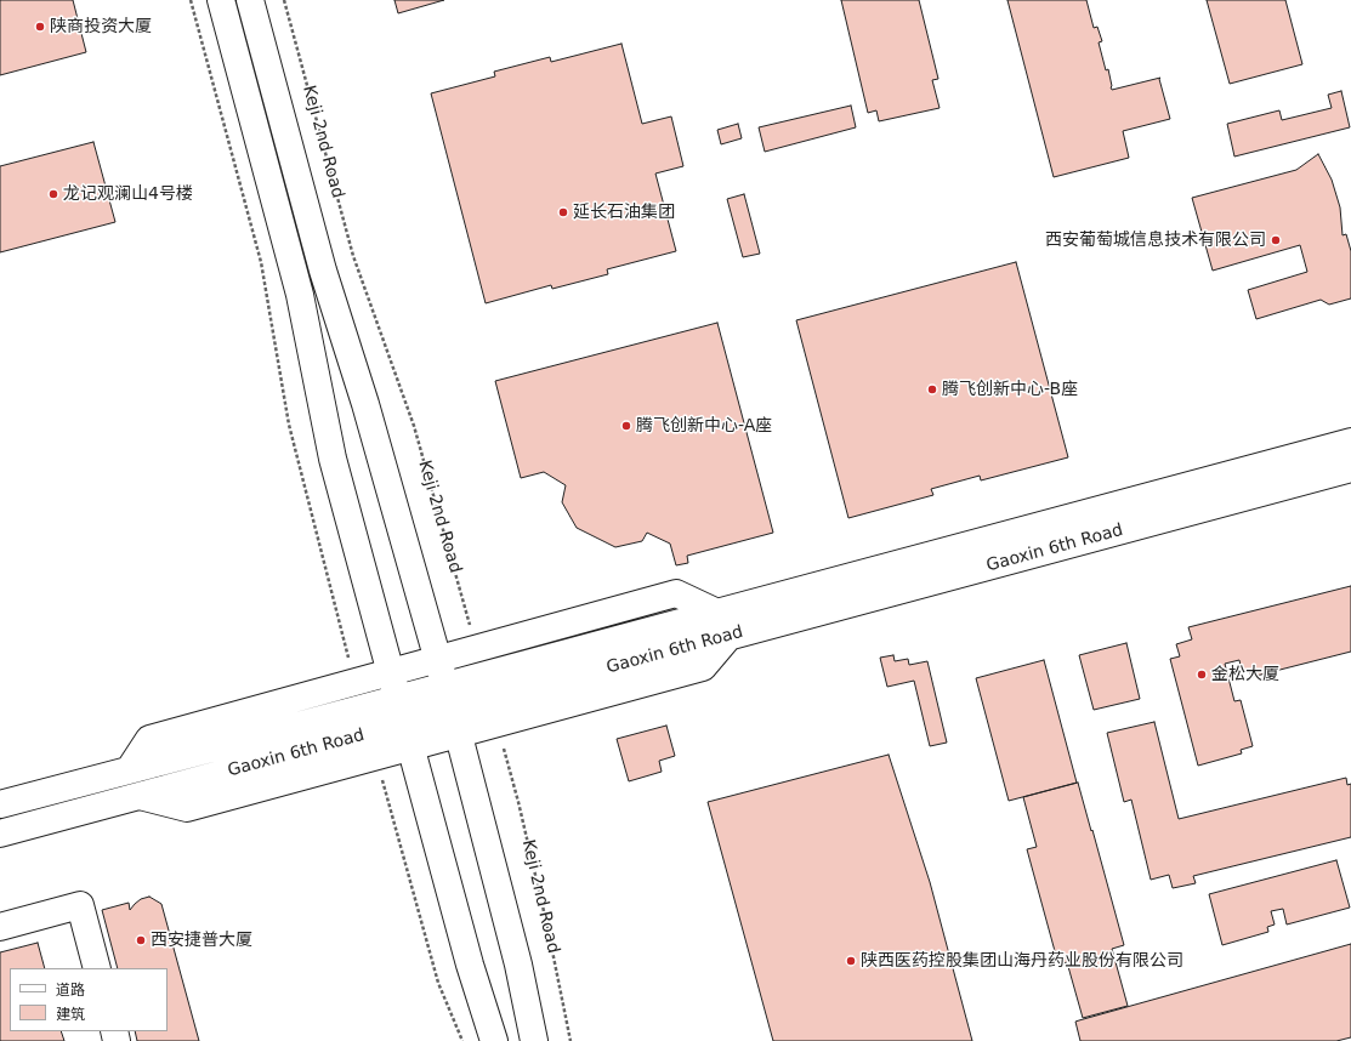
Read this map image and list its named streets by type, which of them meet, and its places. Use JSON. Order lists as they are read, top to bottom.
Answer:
{
  "streets": {
    "street": ["Keji 2nd Road", "Gaoxin 6th Road"]
  },
  "crossings": [
    ["Keji 2nd Road", "Gaoxin 6th Road"]
  ],
  "places": [
    "陕商投资大厦",
    "龙记观澜山4号楼",
    "延长石油集团",
    "西安葡萄城信息技术有限公司",
    "腾飞创新中心-B座",
    "腾飞创新中心-A座",
    "金松大厦",
    "西安捷普大厦",
    "陕西医药控股集团山海丹药业股份有限公司"
  ],
  "legend": ["道路", "建筑"]
}
